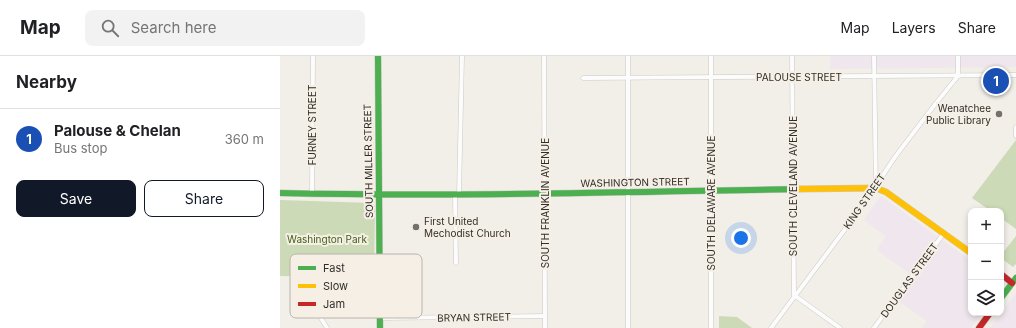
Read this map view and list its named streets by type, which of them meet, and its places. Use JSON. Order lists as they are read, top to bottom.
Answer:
{
  "streets": {
    "street": [
      "PALOUSE STREET",
      "FURNEY STREET",
      "SOUTH MILLER STREET",
      "WASHINGTON STREET",
      "SOUTH CLEVELAND AVENUE",
      "KING STREET",
      "SOUTH FRANKLIN AVENUE",
      "SOUTH DELAWARE AVENUE",
      "DOUGLAS STREET",
      "BRYAN STREET"
    ]
  },
  "crossings": [
    ["PALOUSE STREET", "SOUTH CLEVELAND AVENUE"],
    ["PALOUSE STREET", "KING STREET"],
    ["PALOUSE STREET", "SOUTH DELAWARE AVENUE"],
    ["FURNEY STREET", "WASHINGTON STREET"],
    ["SOUTH MILLER STREET", "WASHINGTON STREET"],
    ["WASHINGTON STREET", "SOUTH CLEVELAND AVENUE"],
    ["WASHINGTON STREET", "KING STREET"],
    ["WASHINGTON STREET", "SOUTH FRANKLIN AVENUE"],
    ["WASHINGTON STREET", "SOUTH DELAWARE AVENUE"],
    ["WASHINGTON STREET", "DOUGLAS STREET"],
    ["SOUTH CLEVELAND AVENUE", "KING STREET"],
    ["SOUTH FRANKLIN AVENUE", "BRYAN STREET"]
  ],
  "parks": ["Washington Park"],
  "places": ["Wenatchee Public Library", "First United Mechodist Church"],
  "legend": ["Fast", "Slow", "Jam"],
  "page": {
    "header": "Map",
    "search": "Search here",
    "nav": ["Map", "Layers", "Share"],
    "heading": "Nearby",
    "pins": "1",
    "list": [
      {
        "mark": "1",
        "name": "Palouse & Chelan",
        "note": "Bus stop",
        "value": "360 m"
      }
    ],
    "buttons": ["Save", "Share"],
    "map_buttons": ["+", "−"]
  }
}
